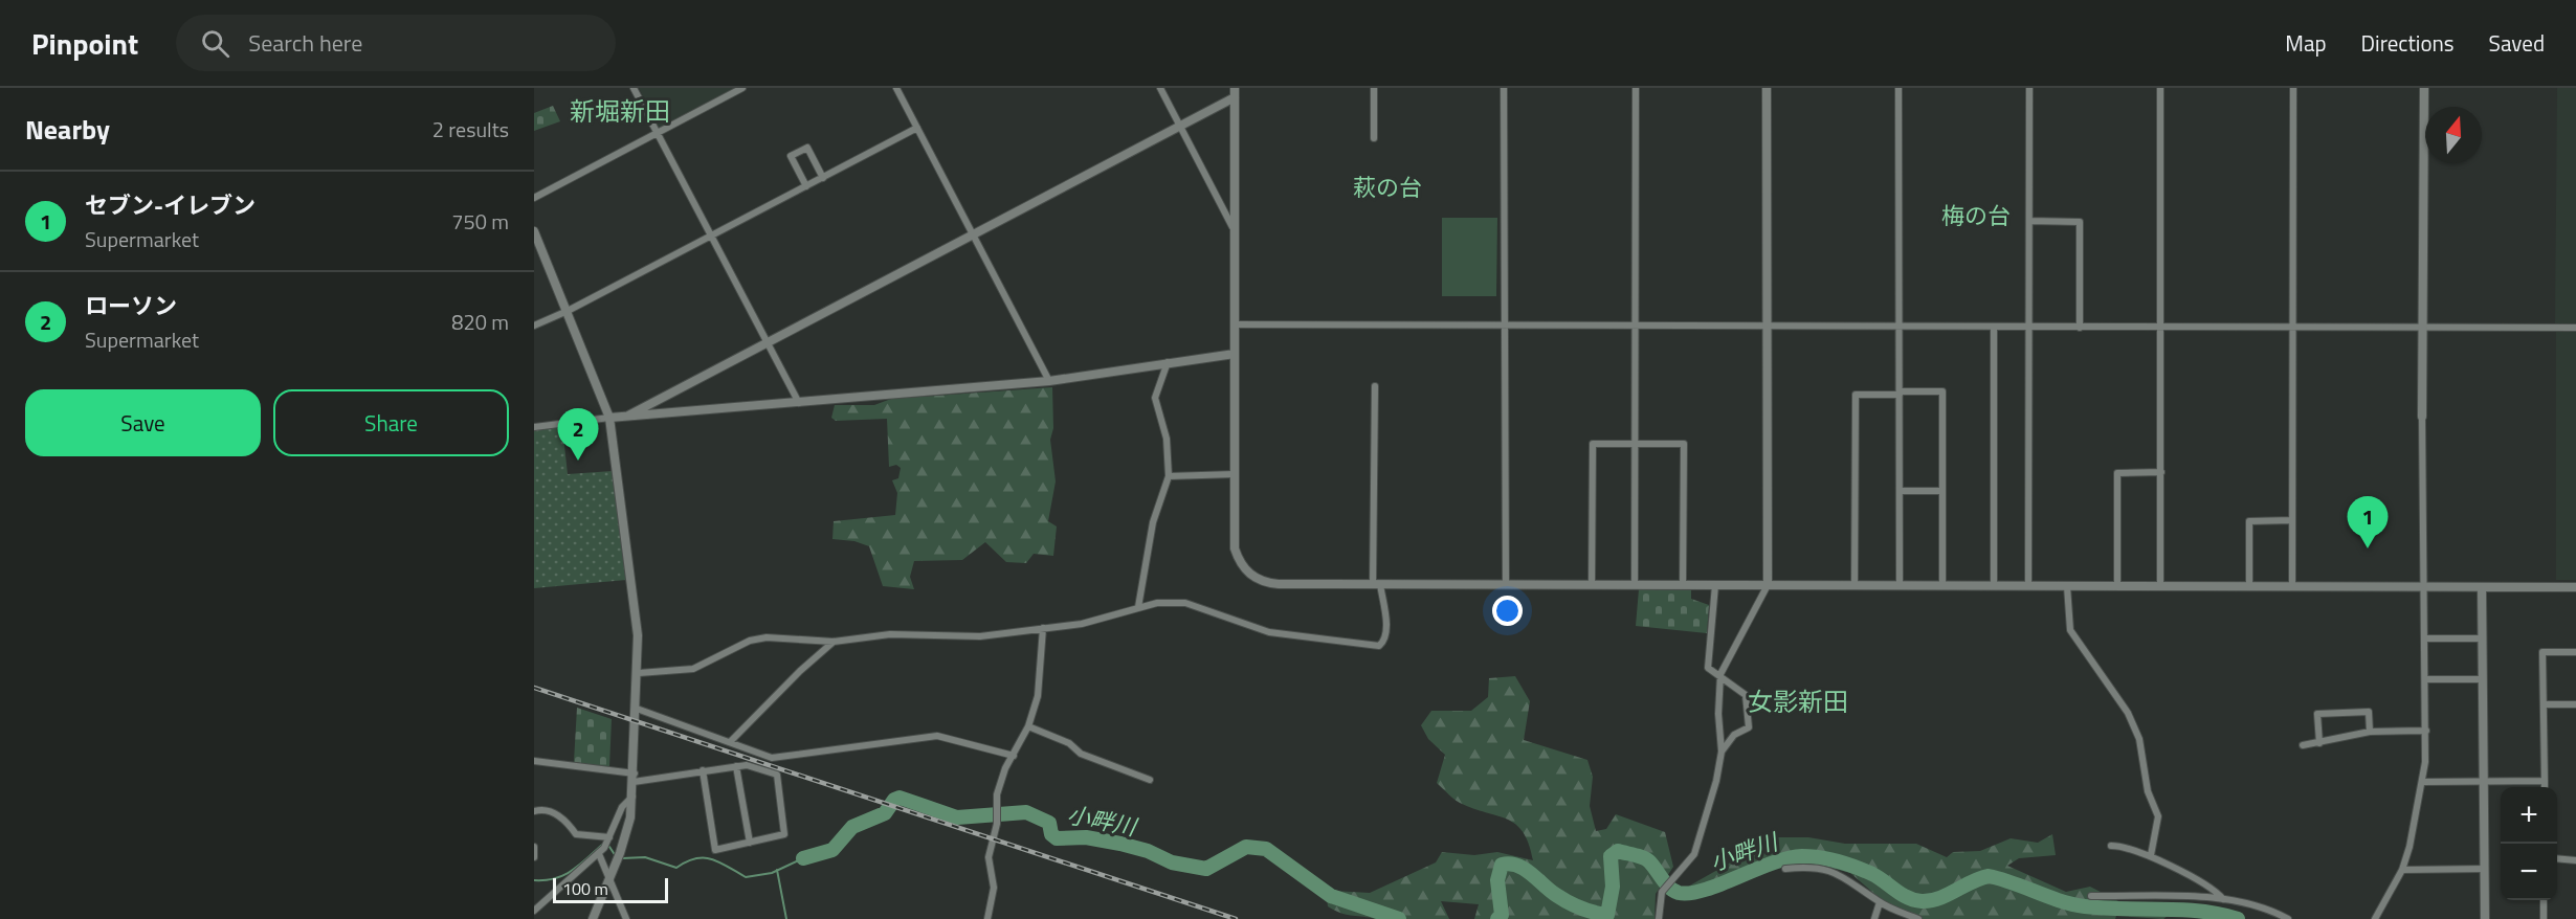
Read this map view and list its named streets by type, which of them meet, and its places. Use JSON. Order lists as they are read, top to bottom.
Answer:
{
  "districts": [
    "新堀新田",
    "萩の台",
    "梅の台",
    "女影新田"
  ],
  "water": ["小畔川"],
  "scale_bar": "100 m",
  "north": "top",
  "page": {
    "header": "Pinpoint",
    "search": "Search here",
    "nav": ["Map", "Directions", "Saved"],
    "heading": ["Nearby", "2 results"],
    "list": [
      {
        "mark": "1",
        "name": "セブン-イレブン",
        "note": "Supermarket",
        "value": "750 m"
      },
      {
        "mark": "2",
        "name": "ローソン",
        "note": "Supermarket",
        "value": "820 m"
      }
    ],
    "buttons": ["Save", "Share"],
    "pins": ["2", "1"],
    "map_buttons": ["+", "−"],
    "scale": "100 m"
  }
}
